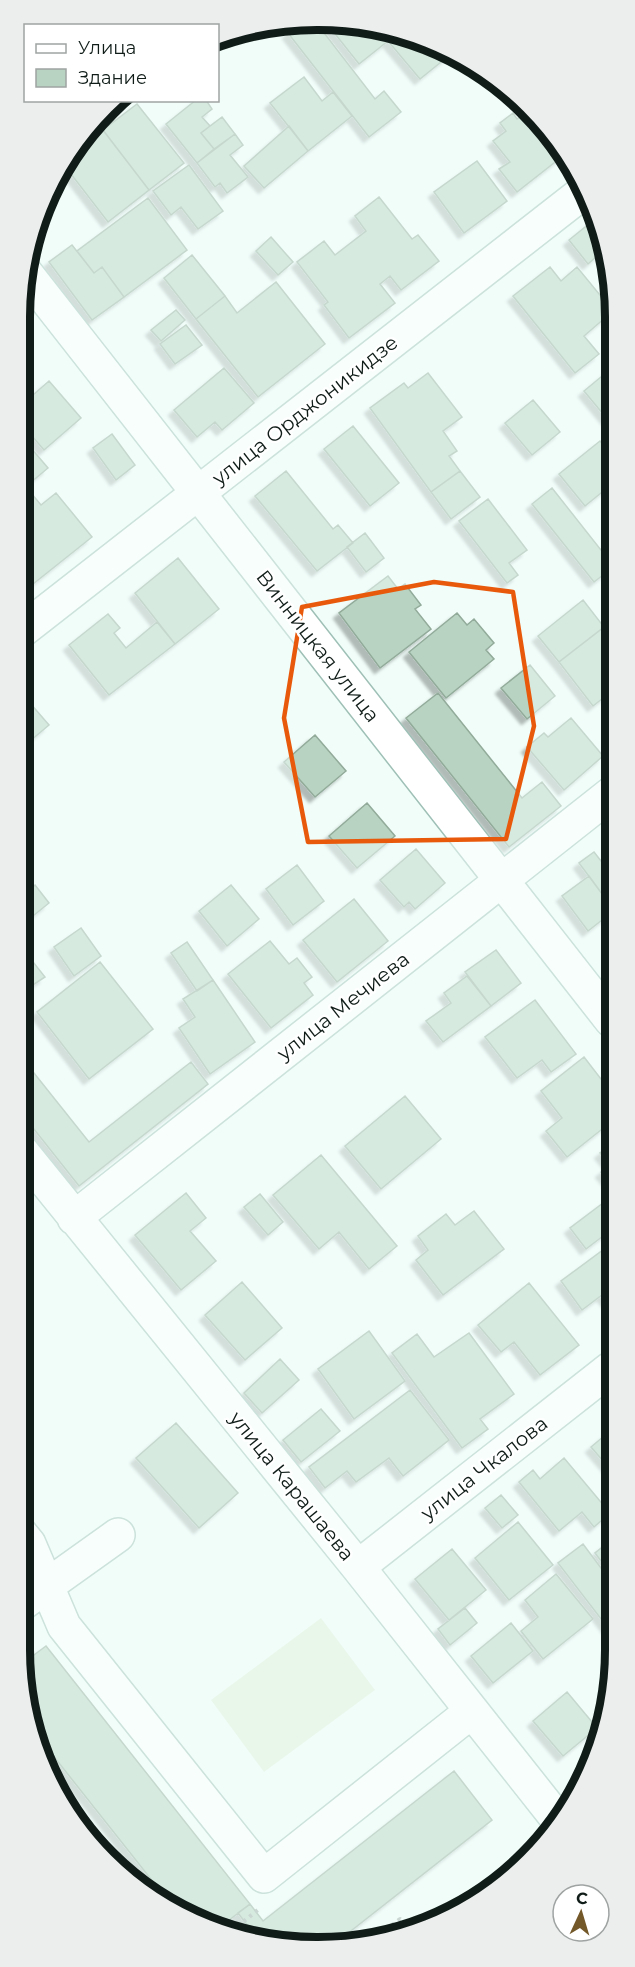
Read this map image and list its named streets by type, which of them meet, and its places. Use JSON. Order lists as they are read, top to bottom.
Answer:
{
  "streets": {
    "street": [
      "улица Орджоникидзе",
      "Винницкая улица",
      "улица Мечиева",
      "улица Чкалова",
      "улица Карашаева"
    ]
  },
  "crossings": [
    ["улица Орджоникидзе", "Винницкая улица"],
    ["Винницкая улица", "улица Мечиева"],
    ["улица Мечиева", "улица Карашаева"],
    ["улица Чкалова", "улица Карашаева"]
  ],
  "legend": ["Улица", "Здание"],
  "north": "top"
}
